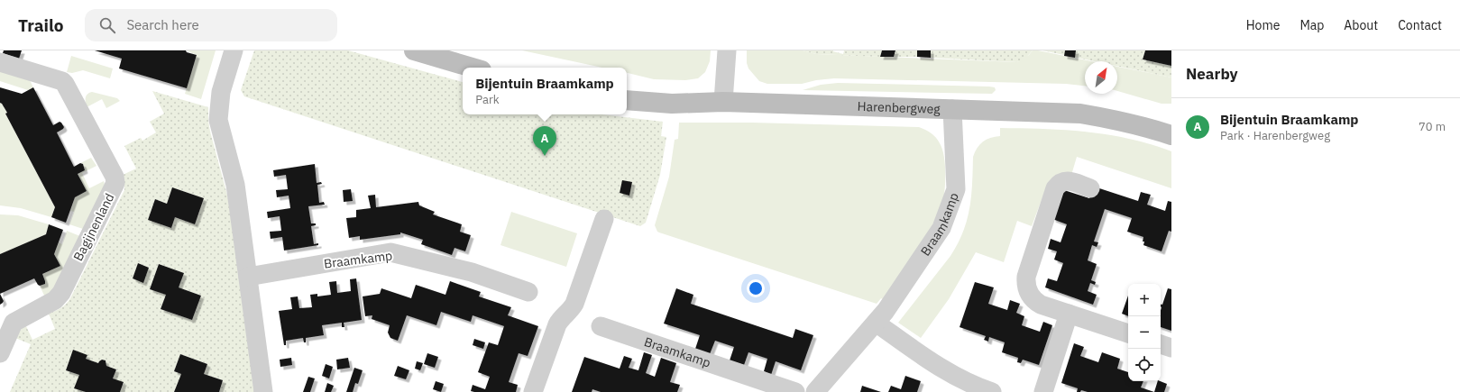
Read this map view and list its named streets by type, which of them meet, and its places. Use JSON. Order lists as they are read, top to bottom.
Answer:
{
  "streets": {
    "street": ["Harenbergweg", "Braamkamp", "Bagijnenland"]
  },
  "crossings": [
    ["Harenbergweg", "Braamkamp"]
  ],
  "north": "top right",
  "page": {
    "header": "Trailo",
    "search": "Search here",
    "nav": [
      "Home",
      "Map",
      "About",
      "Contact"
    ],
    "heading": "Nearby",
    "popup": ["Bijentuin Braamkamp", "Park"],
    "list": [
      {
        "mark": "A",
        "name": "Bijentuin Braamkamp",
        "note": "Park · Harenbergweg",
        "value": "70 m"
      }
    ],
    "pins": "A",
    "map_buttons": ["+", "−"]
  }
}
